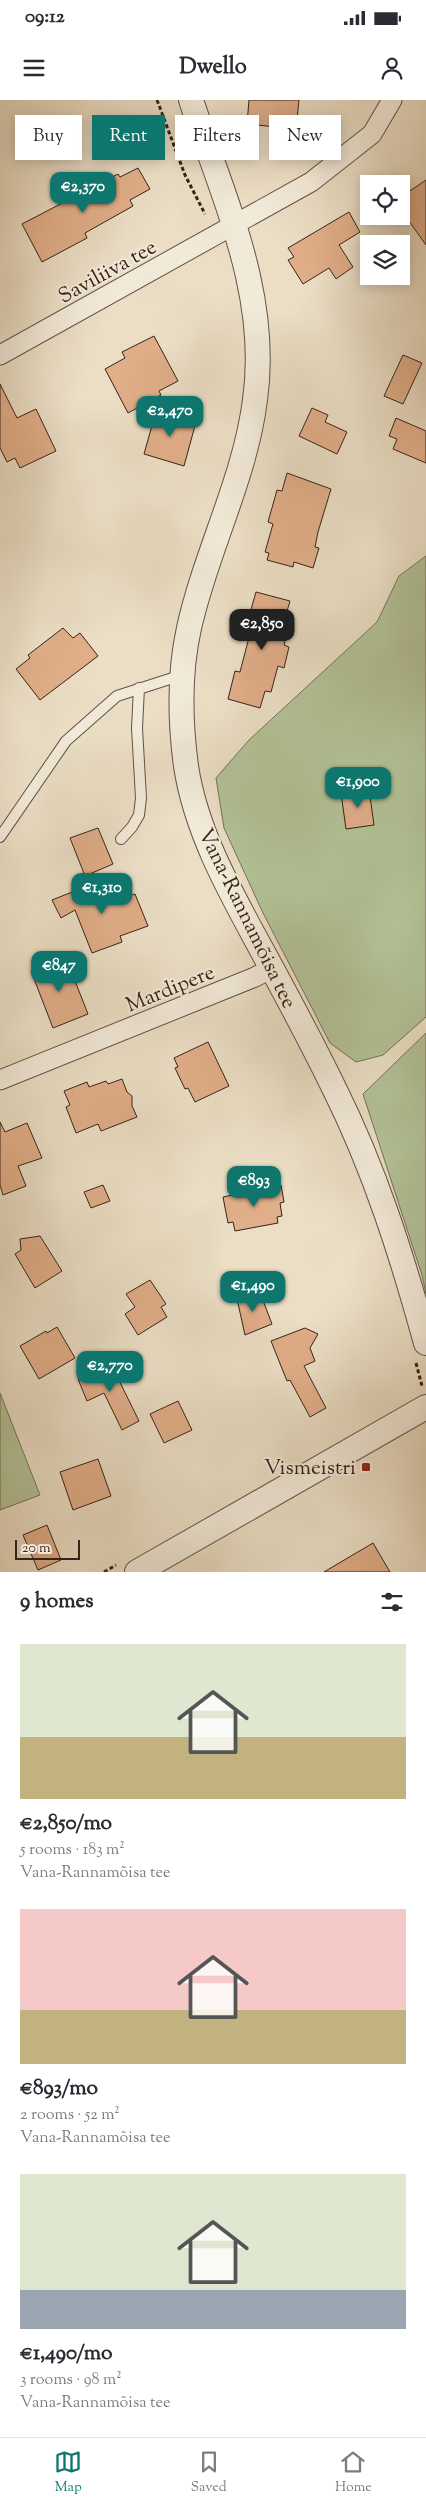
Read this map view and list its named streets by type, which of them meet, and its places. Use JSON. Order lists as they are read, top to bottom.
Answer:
{
  "streets": {
    "street": ["Saviliiva tee", "Vana-Rannamõisa tee", "Mardipere"]
  },
  "crossings": [
    ["Saviliiva tee", "Vana-Rannamõisa tee"],
    ["Vana-Rannamõisa tee", "Mardipere"]
  ],
  "places": {
    "transit": ["Vismeistri"]
  },
  "scale_bar": "20 m",
  "page": {
    "status": "09:12",
    "header": "Dwello",
    "chip": [
      "Buy",
      "Rent",
      "Filters",
      "New"
    ],
    "price": [
      "€2,370",
      "€2,470",
      "€2,850",
      "€1,900",
      "€1,310",
      "€847",
      "€893",
      "€1,490",
      "€2,770"
    ],
    "scale": "20 m",
    "heading": "9 homes",
    "list": [
      {
        "name": "€2,850/mo",
        "note": "5 rooms · 183 m² · Vana-Rannamõisa tee"
      },
      {
        "name": "€893/mo",
        "note": "2 rooms · 52 m² · Vana-Rannamõisa tee"
      },
      {
        "name": "€1,490/mo",
        "note": "3 rooms · 98 m² · Vana-Rannamõisa tee"
      }
    ],
    "tabs": ["Map", "Saved", "Home"]
  }
}
